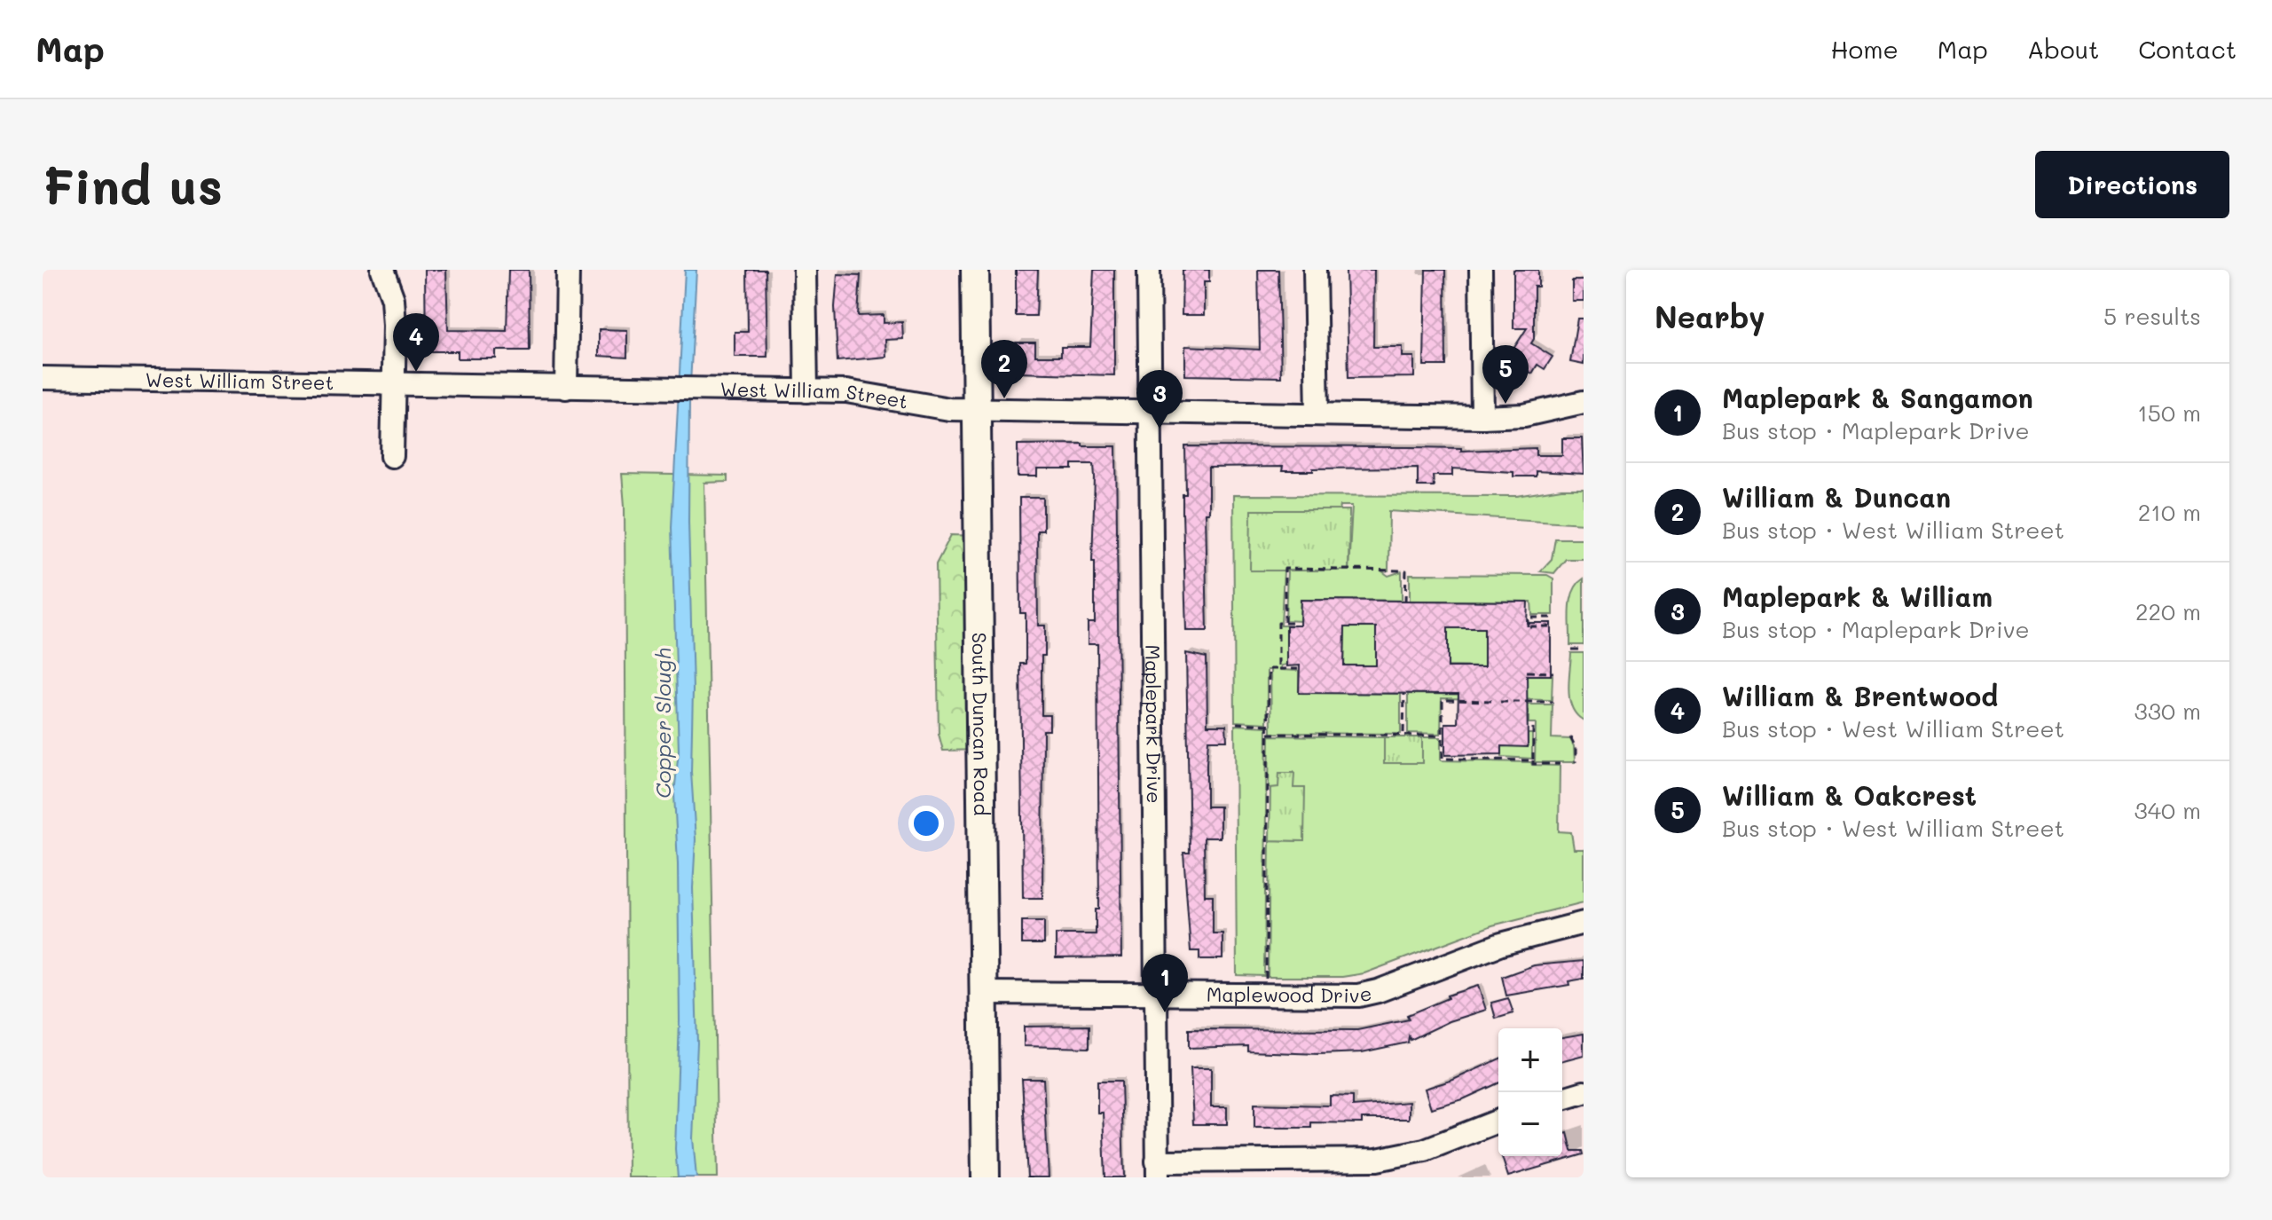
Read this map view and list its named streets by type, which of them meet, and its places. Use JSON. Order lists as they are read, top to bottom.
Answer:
{
  "streets": {
    "main road": ["South Duncan Road"],
    "street": ["West William Street", "Maplepark Drive", "Maplewood Drive"]
  },
  "crossings": [
    ["West William Street", "South Duncan Road"],
    ["West William Street", "Maplepark Drive"],
    ["South Duncan Road", "Maplewood Drive"],
    ["Maplepark Drive", "Maplewood Drive"]
  ],
  "water": ["Copper Slough"],
  "page": {
    "header": "Map",
    "nav": [
      "Home",
      "Map",
      "About",
      "Contact"
    ],
    "buttons": "Directions",
    "title": "Find us",
    "heading": ["Nearby", "5 results"],
    "pins": [
      "4",
      "2",
      "5",
      "3",
      "1"
    ],
    "list": [
      {
        "mark": "1",
        "name": "Maplepark & Sangamon",
        "note": "Bus stop · Maplepark Drive",
        "value": "150 m"
      },
      {
        "mark": "2",
        "name": "William & Duncan",
        "note": "Bus stop · West William Street",
        "value": "210 m"
      },
      {
        "mark": "3",
        "name": "Maplepark & William",
        "note": "Bus stop · Maplepark Drive",
        "value": "220 m"
      },
      {
        "mark": "4",
        "name": "William & Brentwood",
        "note": "Bus stop · West William Street",
        "value": "330 m"
      },
      {
        "mark": "5",
        "name": "William & Oakcrest",
        "note": "Bus stop · West William Street",
        "value": "340 m"
      }
    ],
    "map_buttons": ["+", "−"]
  }
}
